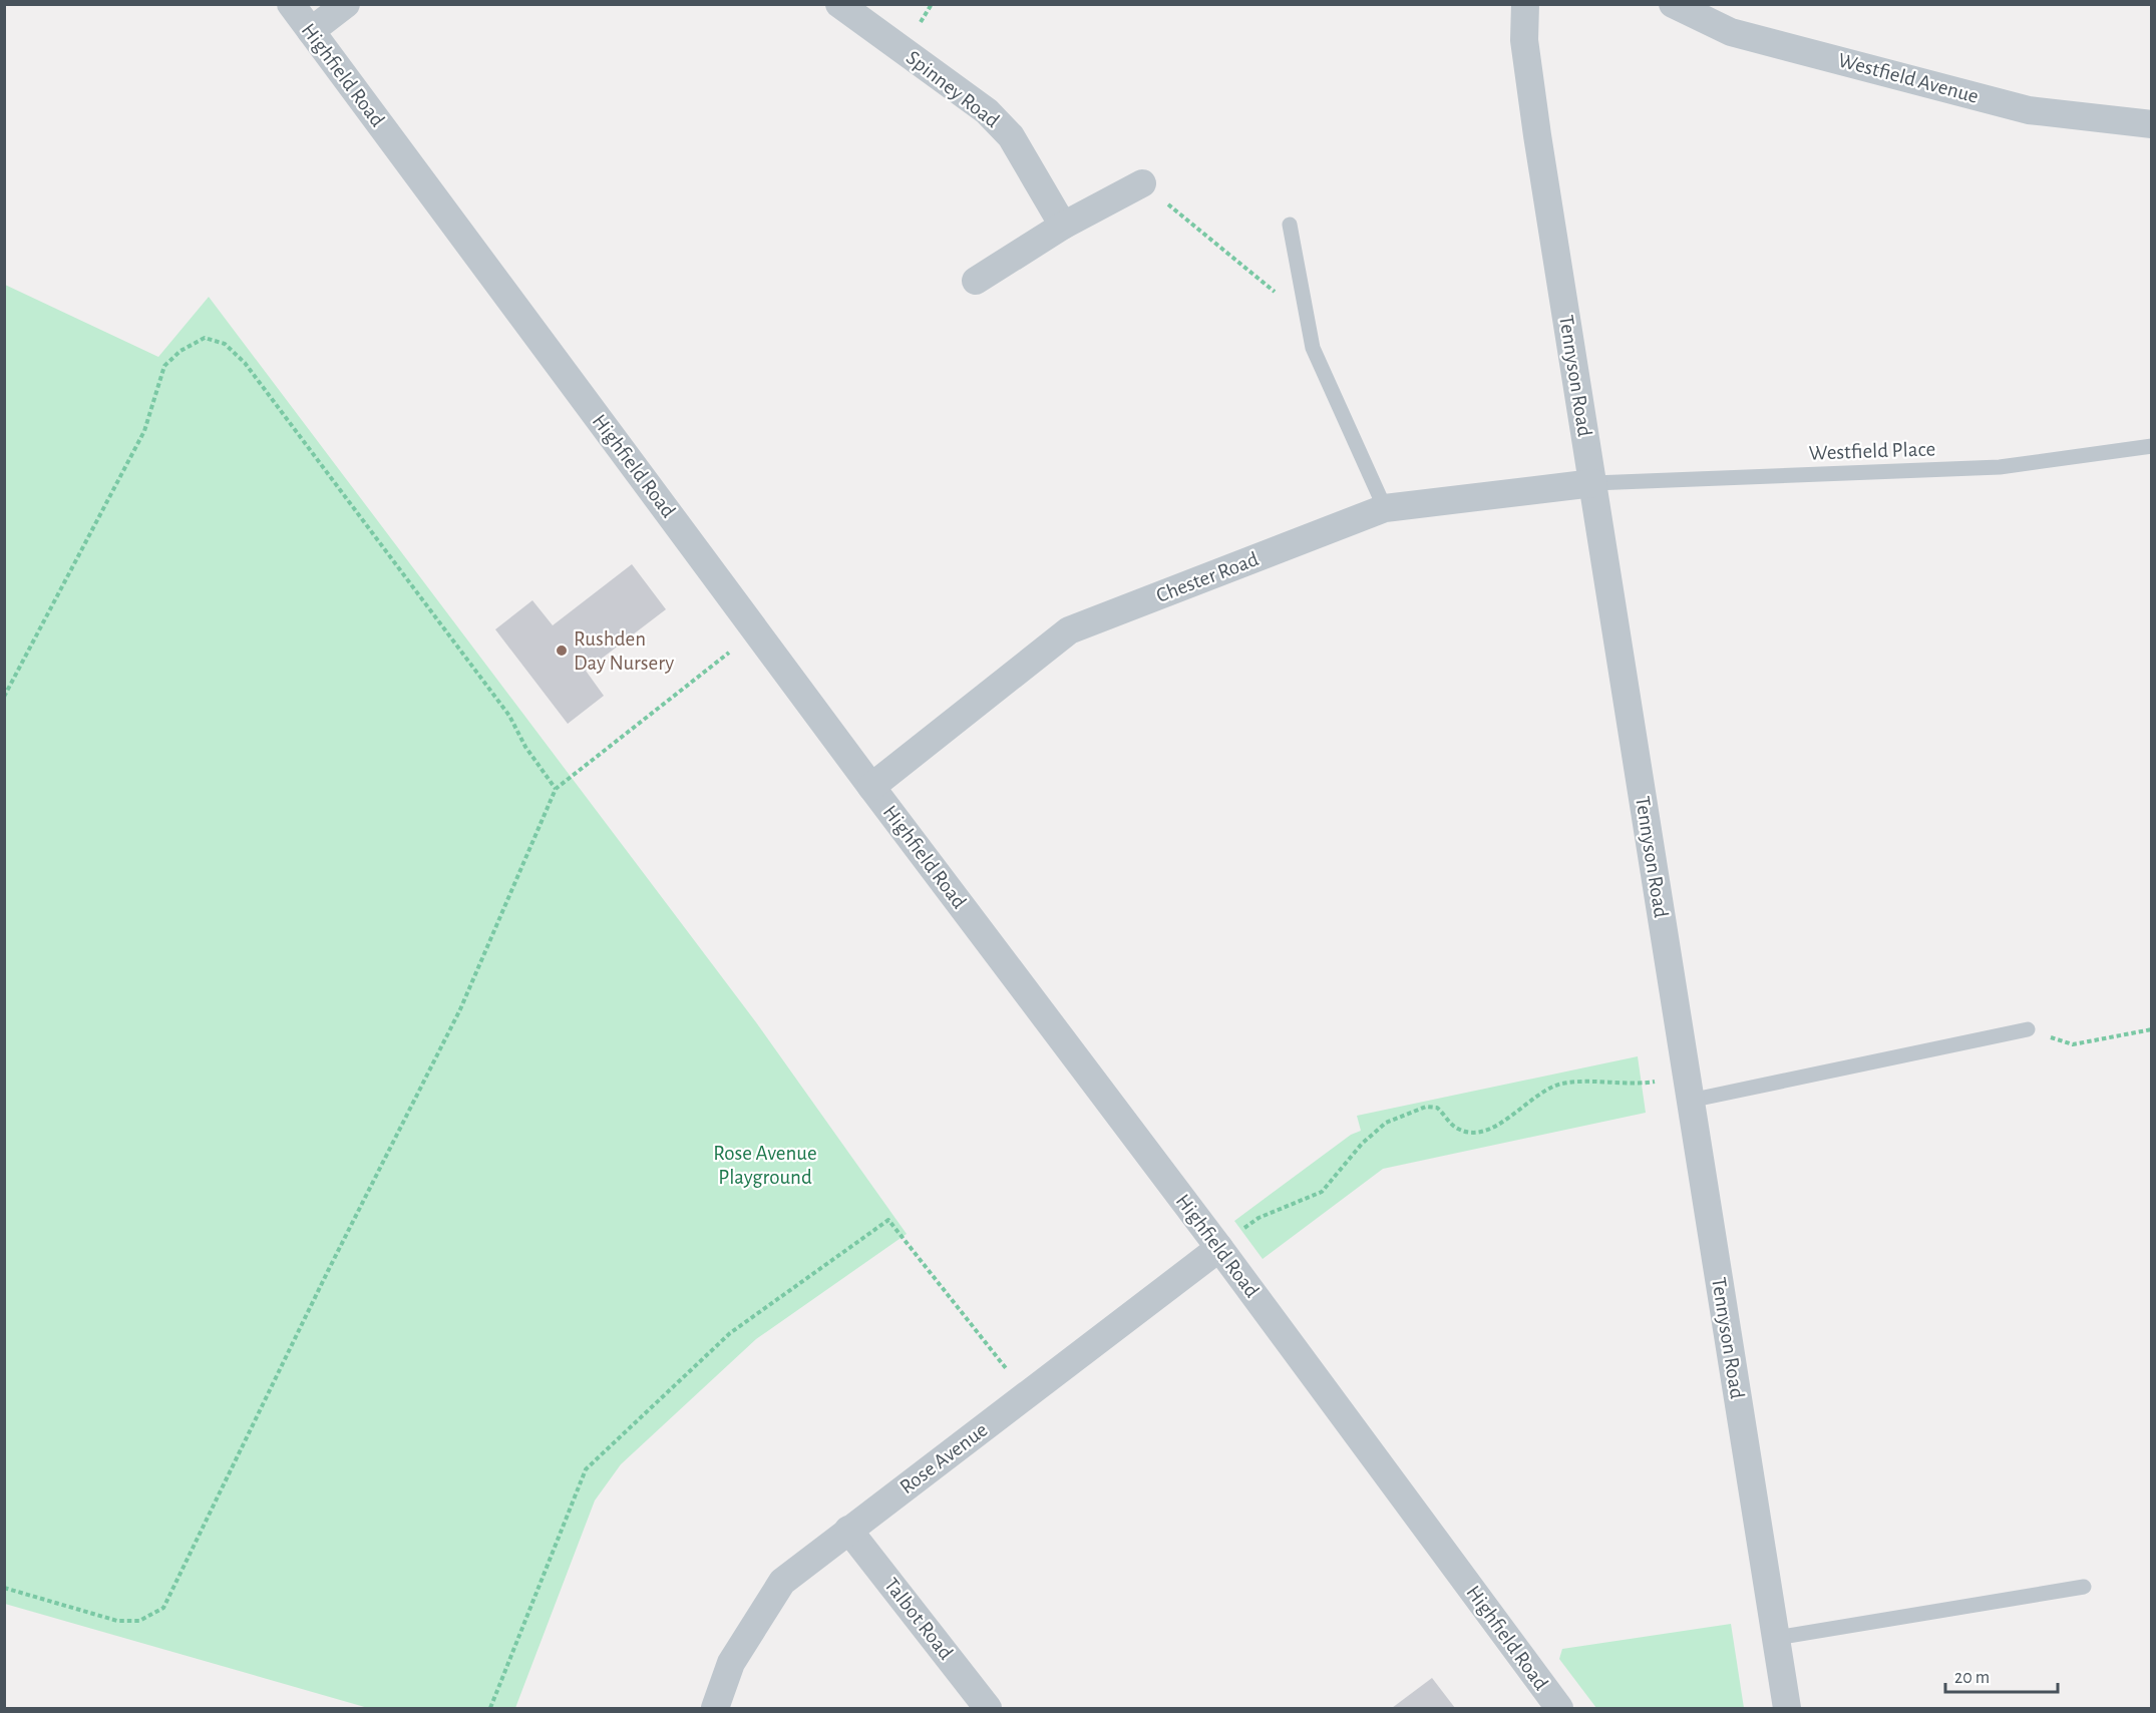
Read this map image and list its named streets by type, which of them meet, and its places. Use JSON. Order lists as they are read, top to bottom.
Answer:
{
  "streets": {
    "street": [
      "Highfield Road",
      "Westfield Avenue",
      "Spinney Road",
      "Tennyson Road",
      "Chester Road",
      "Rose Avenue",
      "Talbot Road"
    ],
    "lane": ["Westfield Place"]
  },
  "crossings": [
    ["Highfield Road", "Chester Road"],
    ["Highfield Road", "Rose Avenue"],
    ["Tennyson Road", "Westfield Place"],
    ["Tennyson Road", "Chester Road"],
    ["Westfield Place", "Chester Road"],
    ["Rose Avenue", "Talbot Road"]
  ],
  "parks": ["Rose Avenue Playground"],
  "places": ["Rushden Day Nursery"],
  "scale_bar": "20 m"
}
